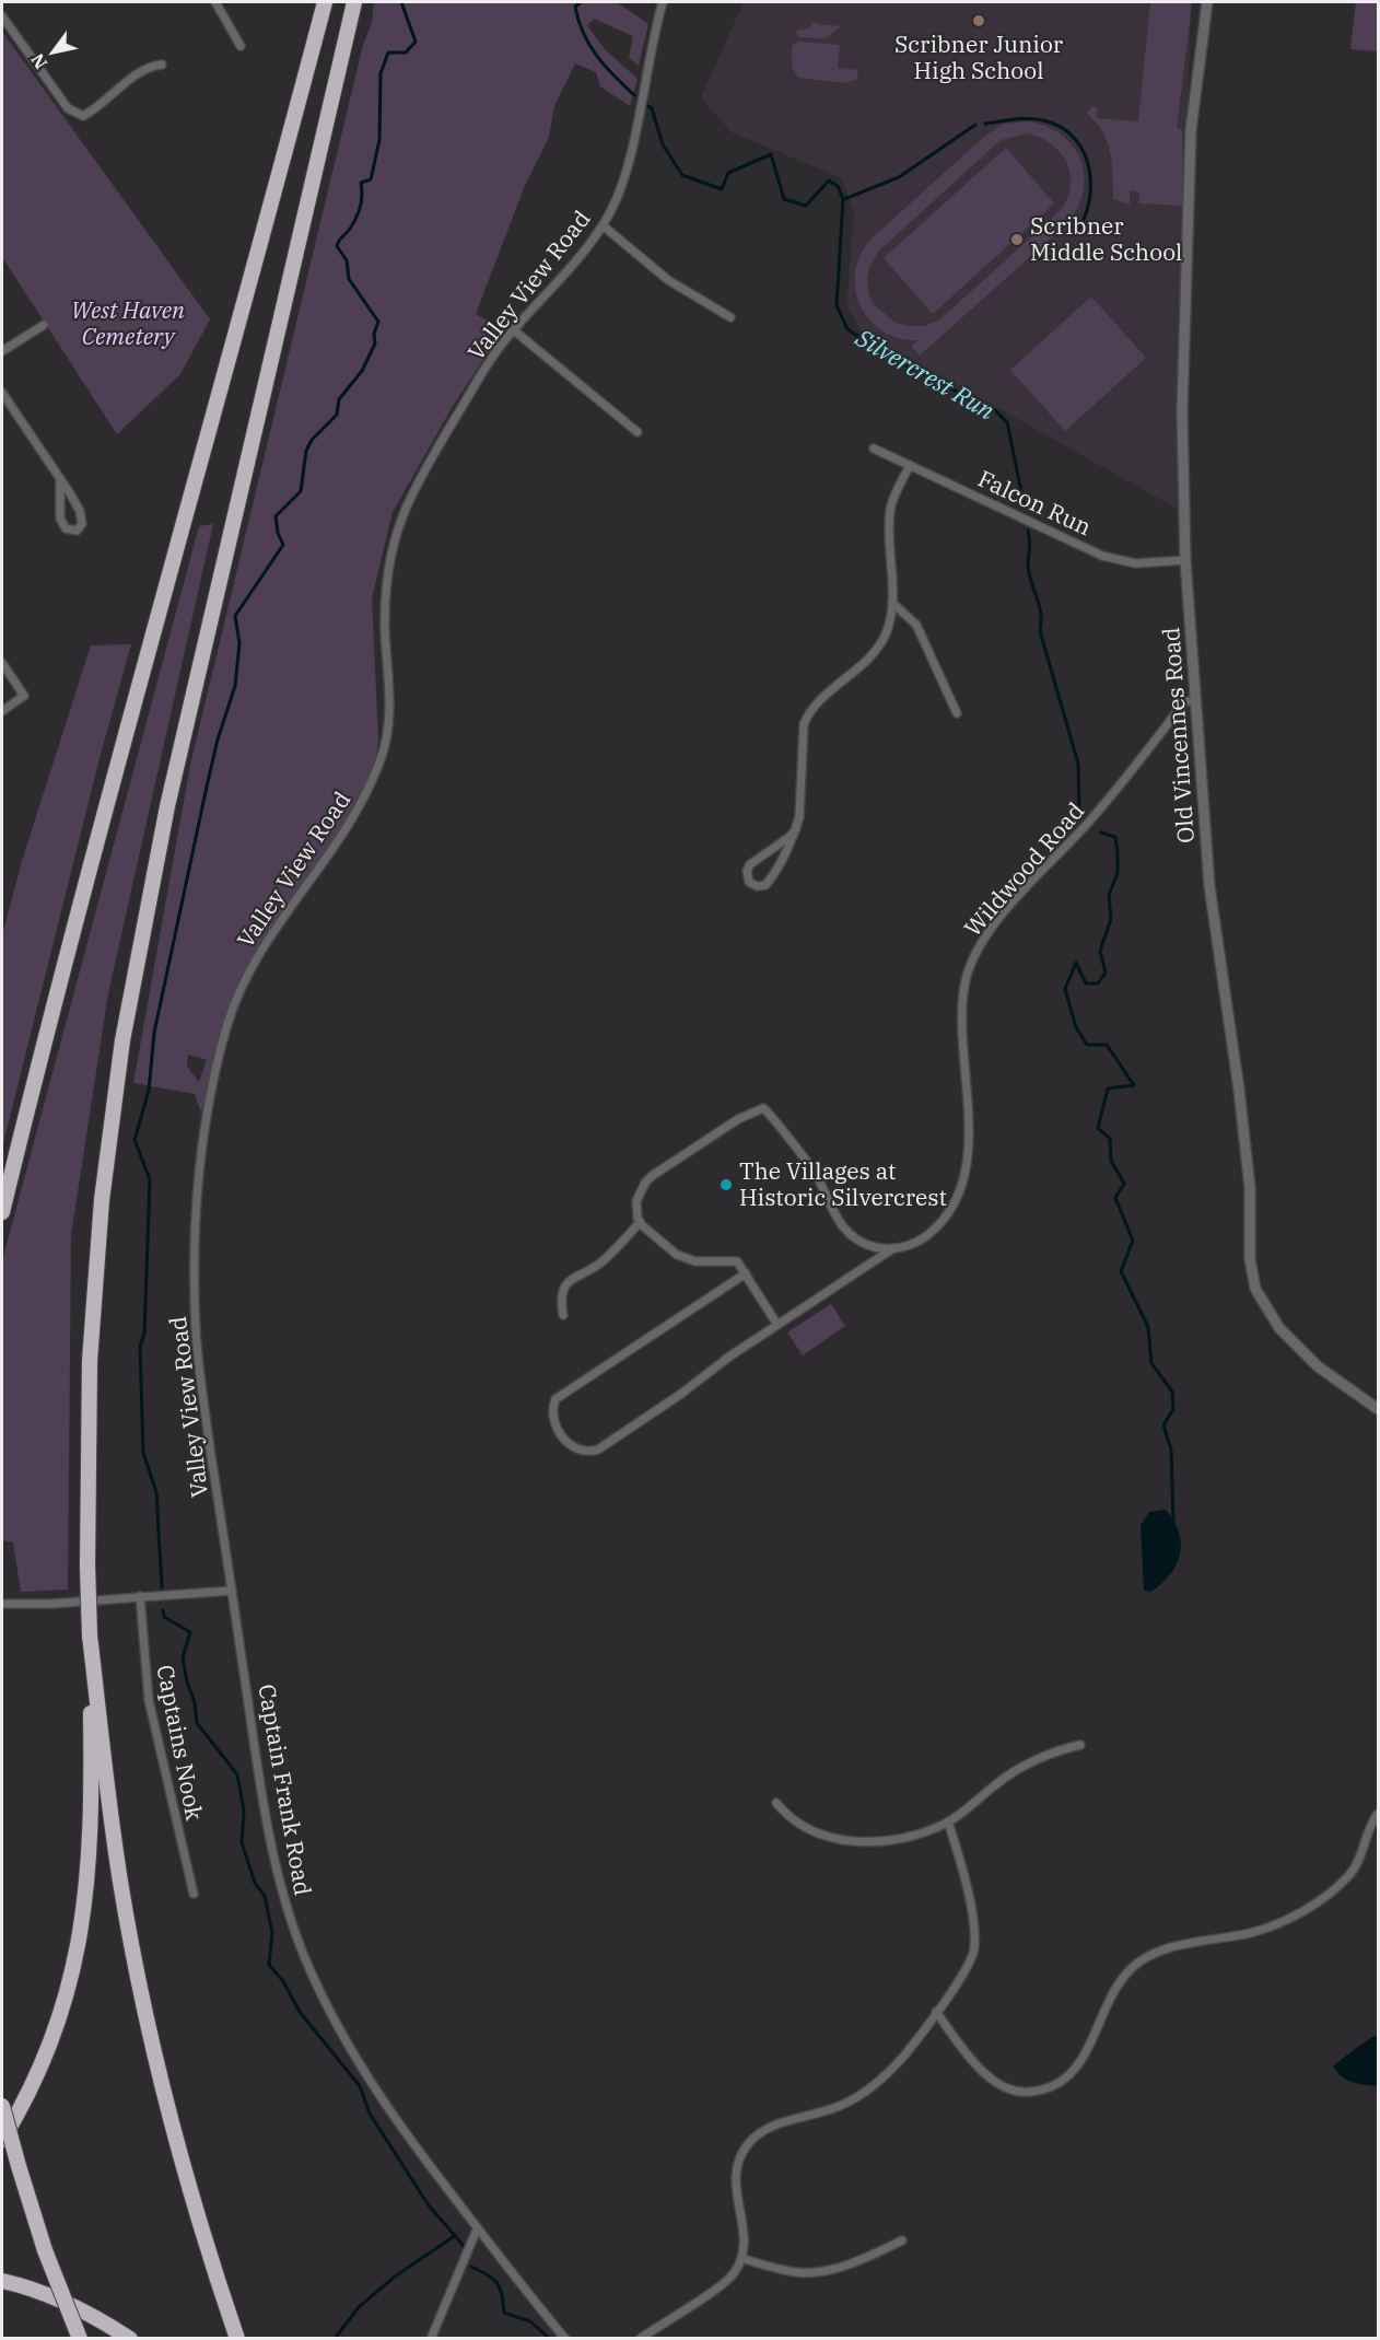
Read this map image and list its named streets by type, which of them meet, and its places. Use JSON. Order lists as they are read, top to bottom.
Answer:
{
  "streets": {
    "street": [
      "Valley View Road",
      "Falcon Run",
      "Old Vincennes Road",
      "Wildwood Road",
      "Captains Nook",
      "Captain Frank Road"
    ]
  },
  "crossings": [
    ["Valley View Road", "Captain Frank Road"],
    ["Falcon Run", "Old Vincennes Road"],
    ["Old Vincennes Road", "Wildwood Road"]
  ],
  "water": ["Silvercrest Run"],
  "parks": ["West Haven Cemetery"],
  "places": ["Scribner Junior High School", "Scribner Middle School", "The Villages at Historic Silvercrest"],
  "north": "bottom left"
}
